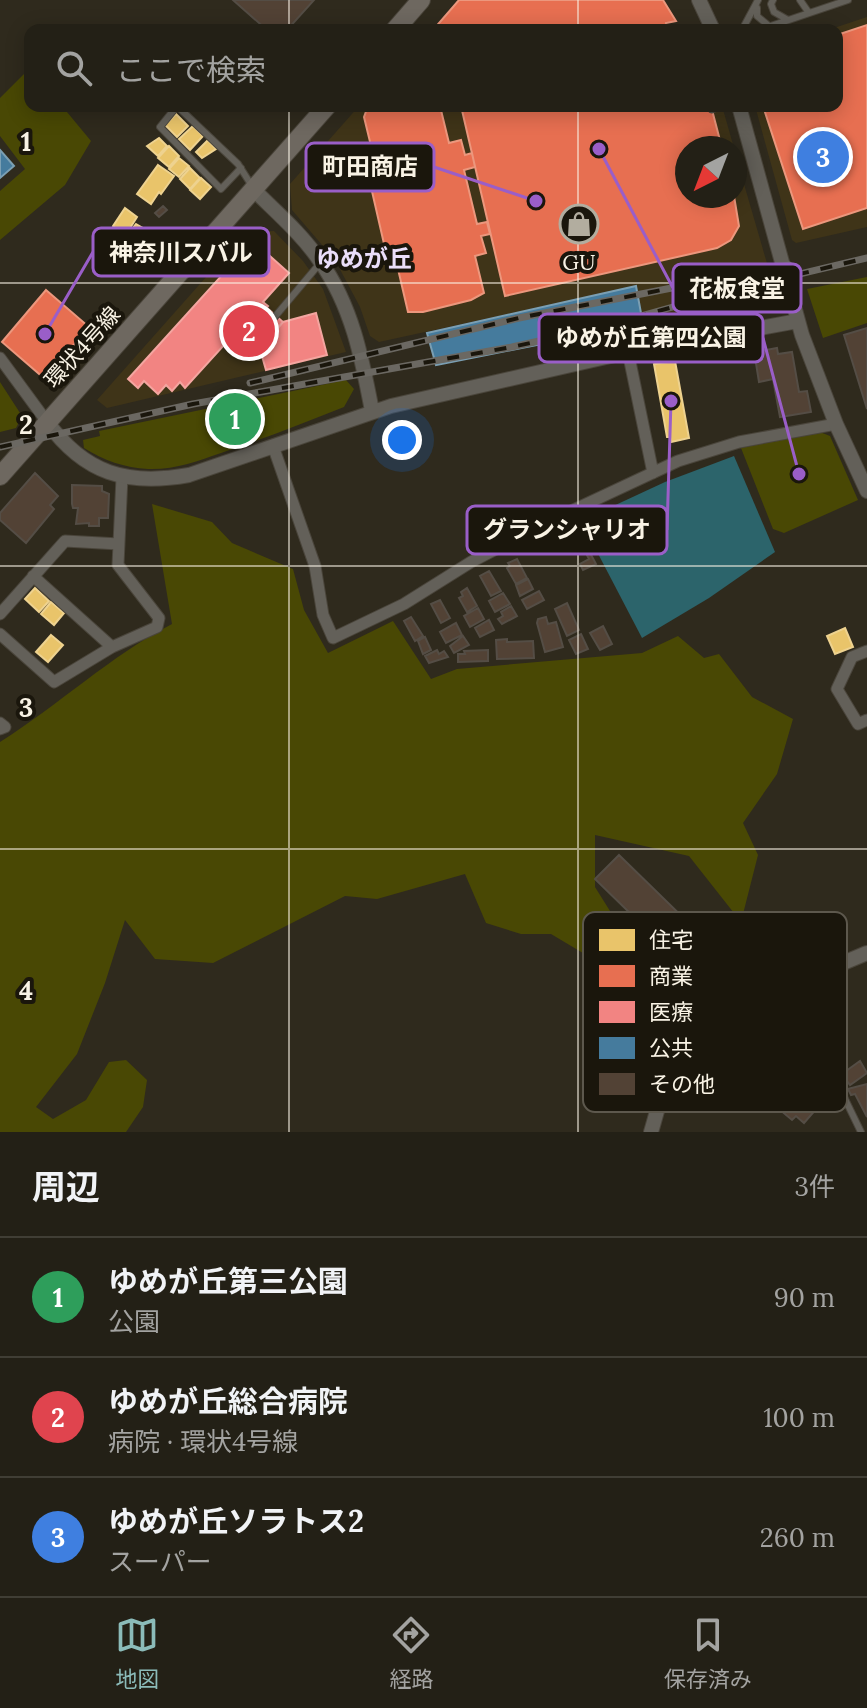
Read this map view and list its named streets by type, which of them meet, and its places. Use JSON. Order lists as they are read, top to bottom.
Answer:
{
  "streets": {
    "main road": ["環状4号線"]
  },
  "districts": ["ゆめが丘"],
  "places": {
    "other": [
      "花板食堂",
      "町田商店",
      "神奈川スバル",
      "グランシャリオ",
      "ゆめが丘第四公園"
    ],
    "shop": ["GU"]
  },
  "legend": [
    "住宅",
    "商業",
    "医療",
    "公共",
    "その他"
  ],
  "north": "bottom left",
  "page": {
    "search": "ここで検索",
    "pins": ["3", "2", "1"],
    "heading": ["周辺", "3件"],
    "list": [
      {
        "mark": "1",
        "name": "ゆめが丘第三公園",
        "note": "公園",
        "value": "90 m"
      },
      {
        "mark": "2",
        "name": "ゆめが丘総合病院",
        "note": "病院 · 環状4号線",
        "value": "100 m"
      },
      {
        "mark": "3",
        "name": "ゆめが丘ソラトス2",
        "note": "スーパー",
        "value": "260 m"
      }
    ],
    "nav": ["地図", "経路", "保存済み"]
  },
  "grid": {
    "rows": [
      "1",
      "2",
      "3",
      "4"
    ]
  }
}
